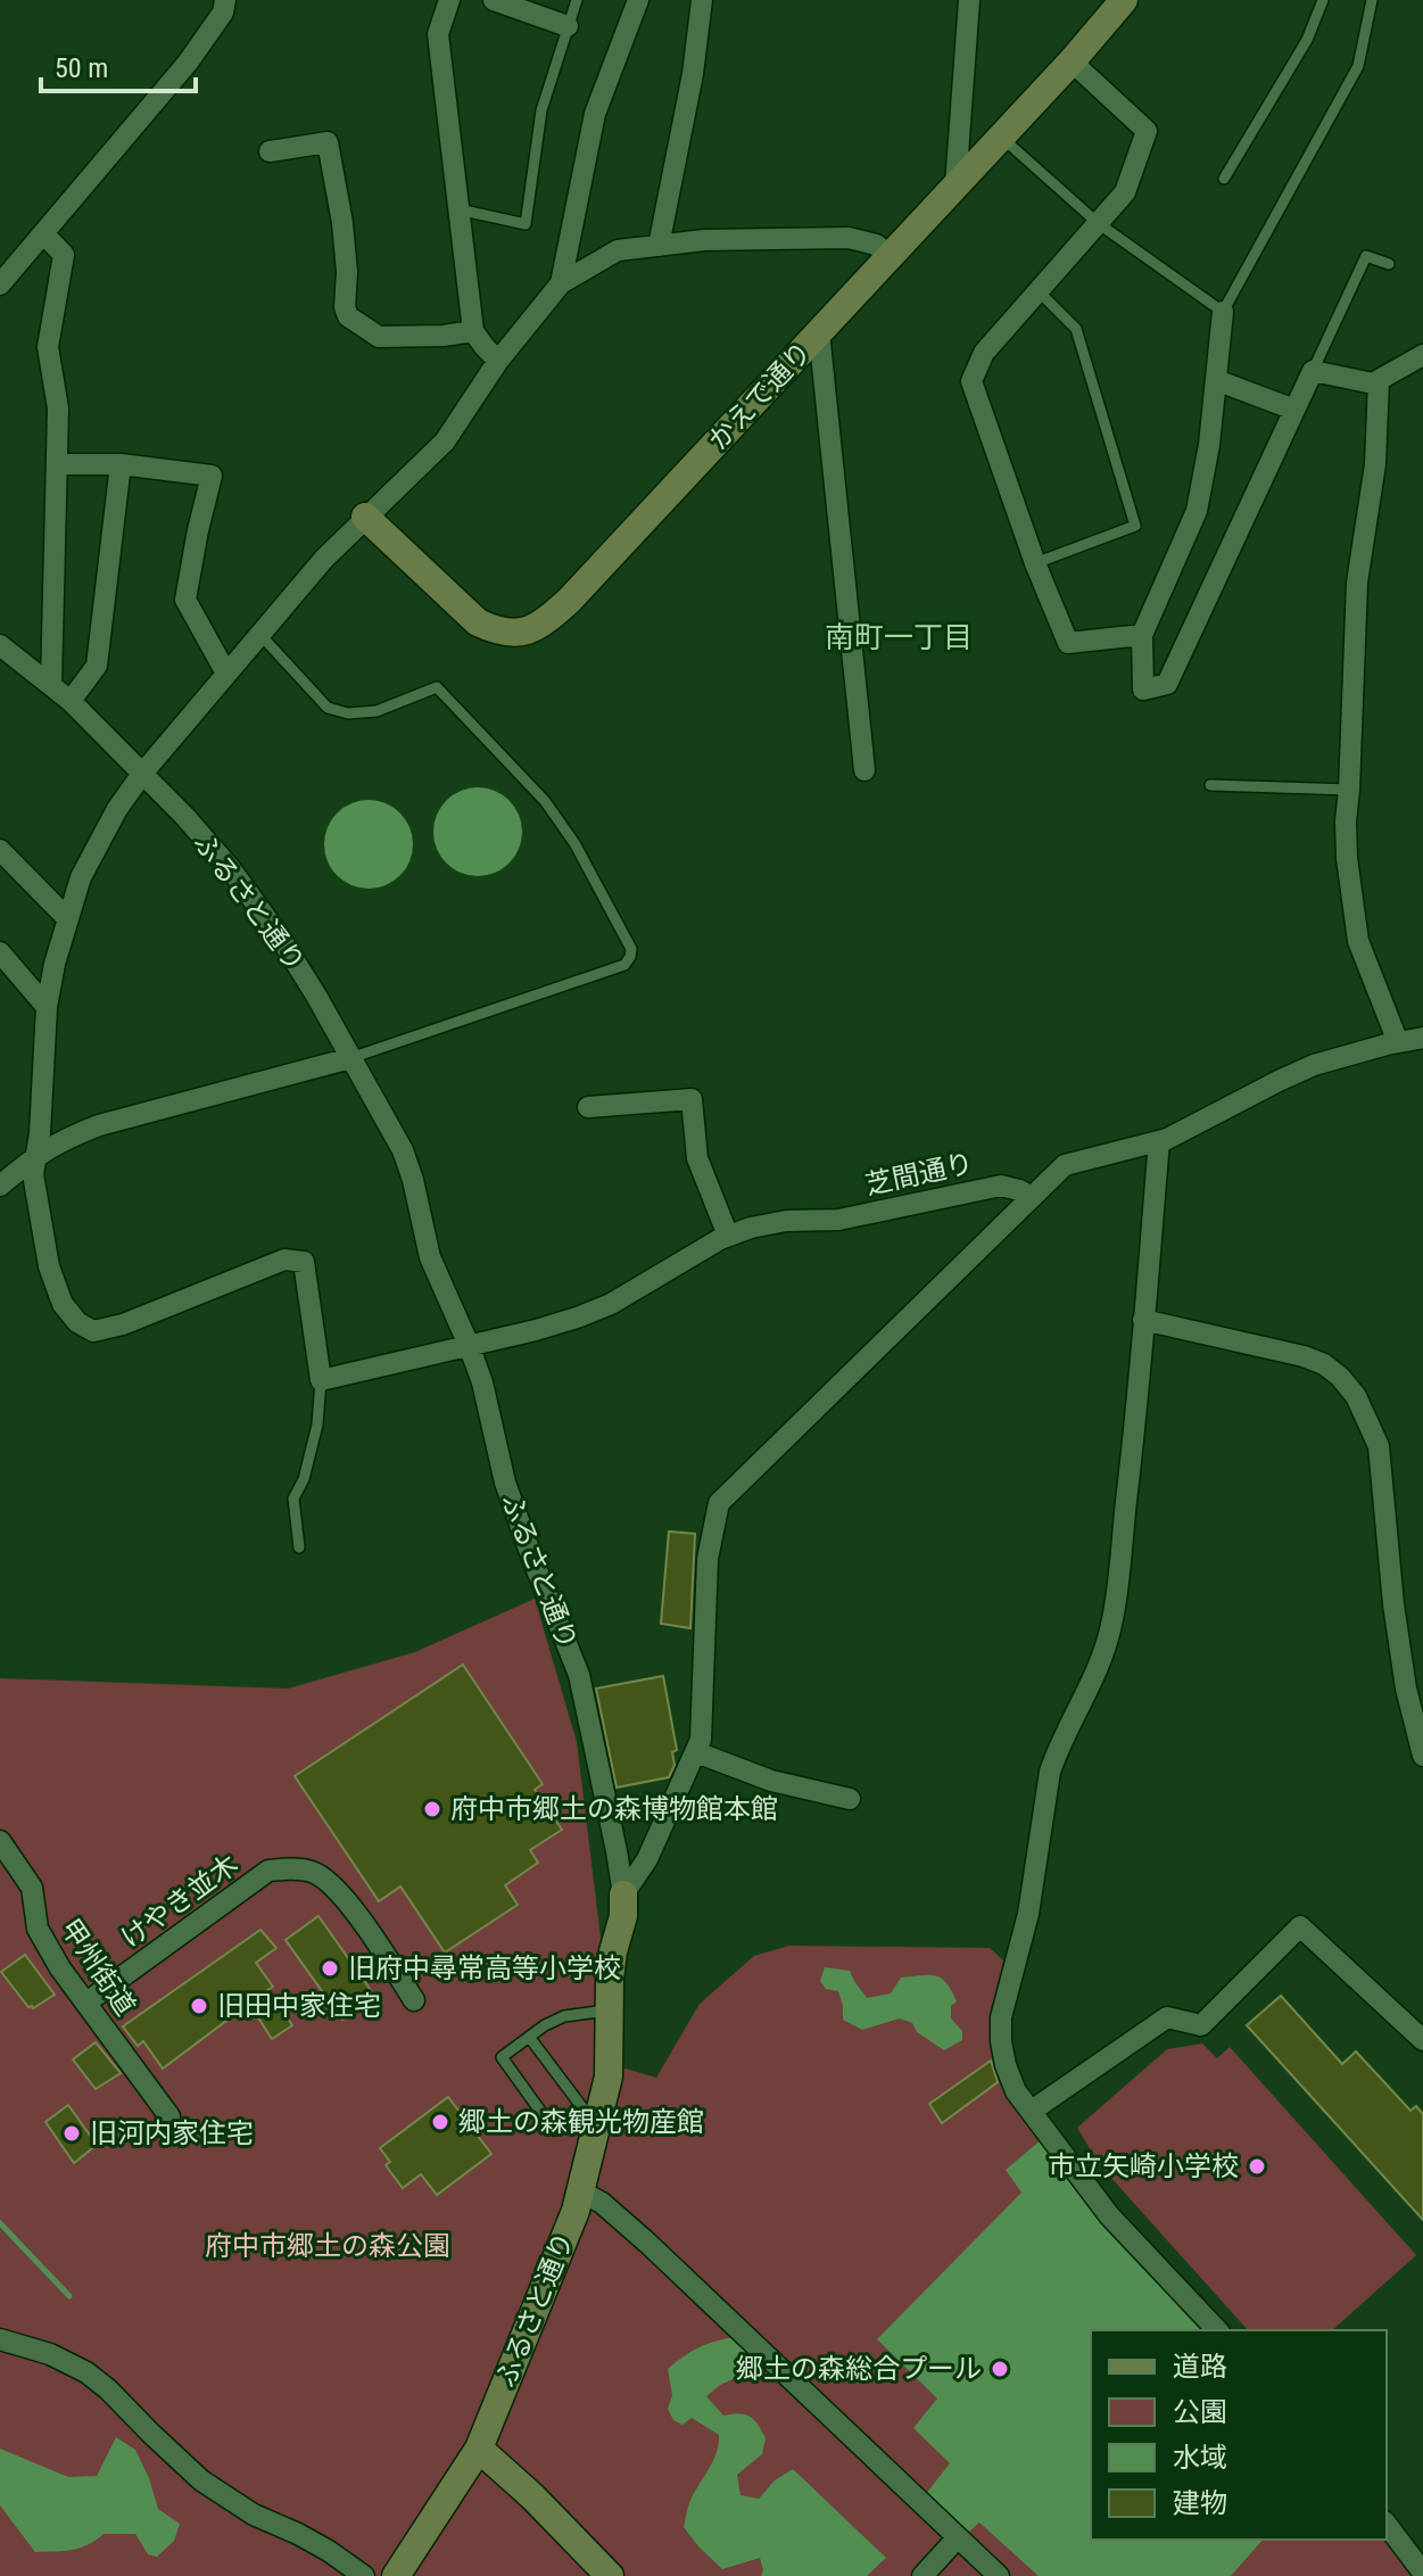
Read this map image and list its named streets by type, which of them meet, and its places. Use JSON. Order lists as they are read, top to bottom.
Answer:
{
  "streets": {
    "street": [
      "かえで通り",
      "ふるさと通り",
      "芝間通り",
      "けやき並木",
      "甲州街道"
    ]
  },
  "crossings": [
    ["ふるさと通り", "芝間通り"],
    ["けやき並木", "甲州街道"]
  ],
  "districts": ["南町一丁目"],
  "parks": ["府中市郷土の森公園"],
  "places": [
    "府中市郷土の森博物館本館",
    "旧府中尋常高等小学校",
    "旧田中家住宅",
    "郷土の森観光物産館",
    "旧河内家住宅",
    "市立矢崎小学校",
    "郷土の森総合プール"
  ],
  "legend": [
    "道路",
    "公園",
    "水域",
    "建物"
  ],
  "scale_bar": "50 m"
}
